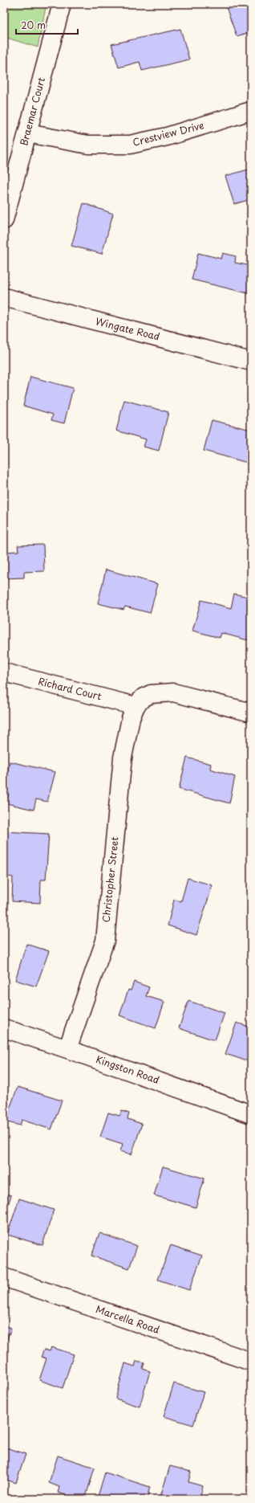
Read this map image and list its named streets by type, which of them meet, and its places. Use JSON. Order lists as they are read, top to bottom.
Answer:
{
  "streets": {
    "street": [
      "Braemar Court",
      "Crestview Drive",
      "Wingate Road",
      "Richard Court",
      "Christopher Street",
      "Kingston Road",
      "Marcella Road"
    ]
  },
  "crossings": [
    ["Braemar Court", "Crestview Drive"],
    ["Richard Court", "Christopher Street"],
    ["Christopher Street", "Kingston Road"]
  ],
  "scale_bar": "20 m"
}
